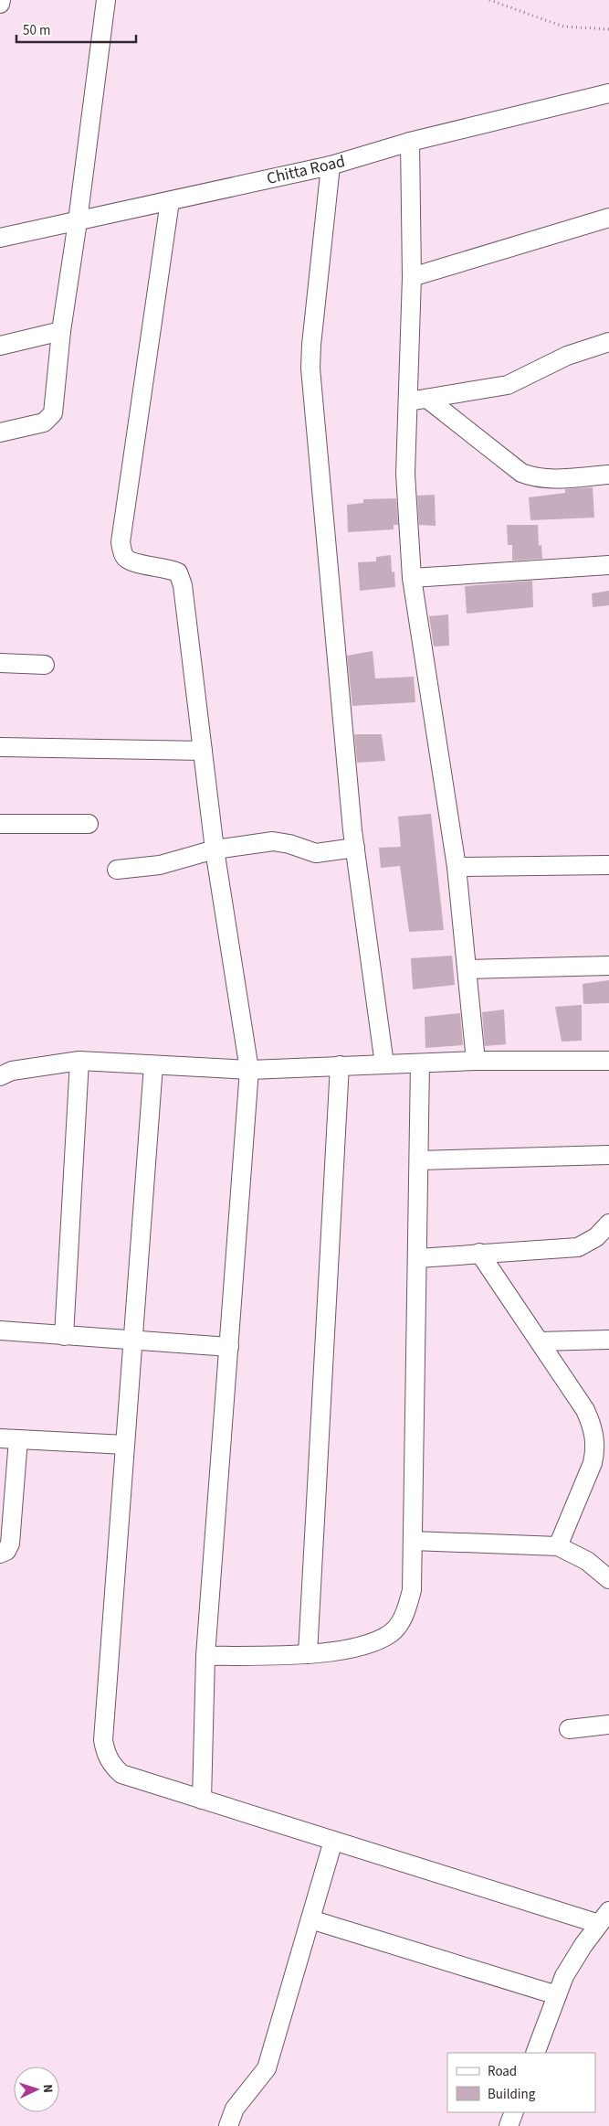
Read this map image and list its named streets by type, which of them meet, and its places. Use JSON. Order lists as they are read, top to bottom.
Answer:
{
  "streets": {
    "street": ["Chitta Road"]
  },
  "legend": ["Road", "Building"],
  "scale_bar": "50 m",
  "north": "right"
}
